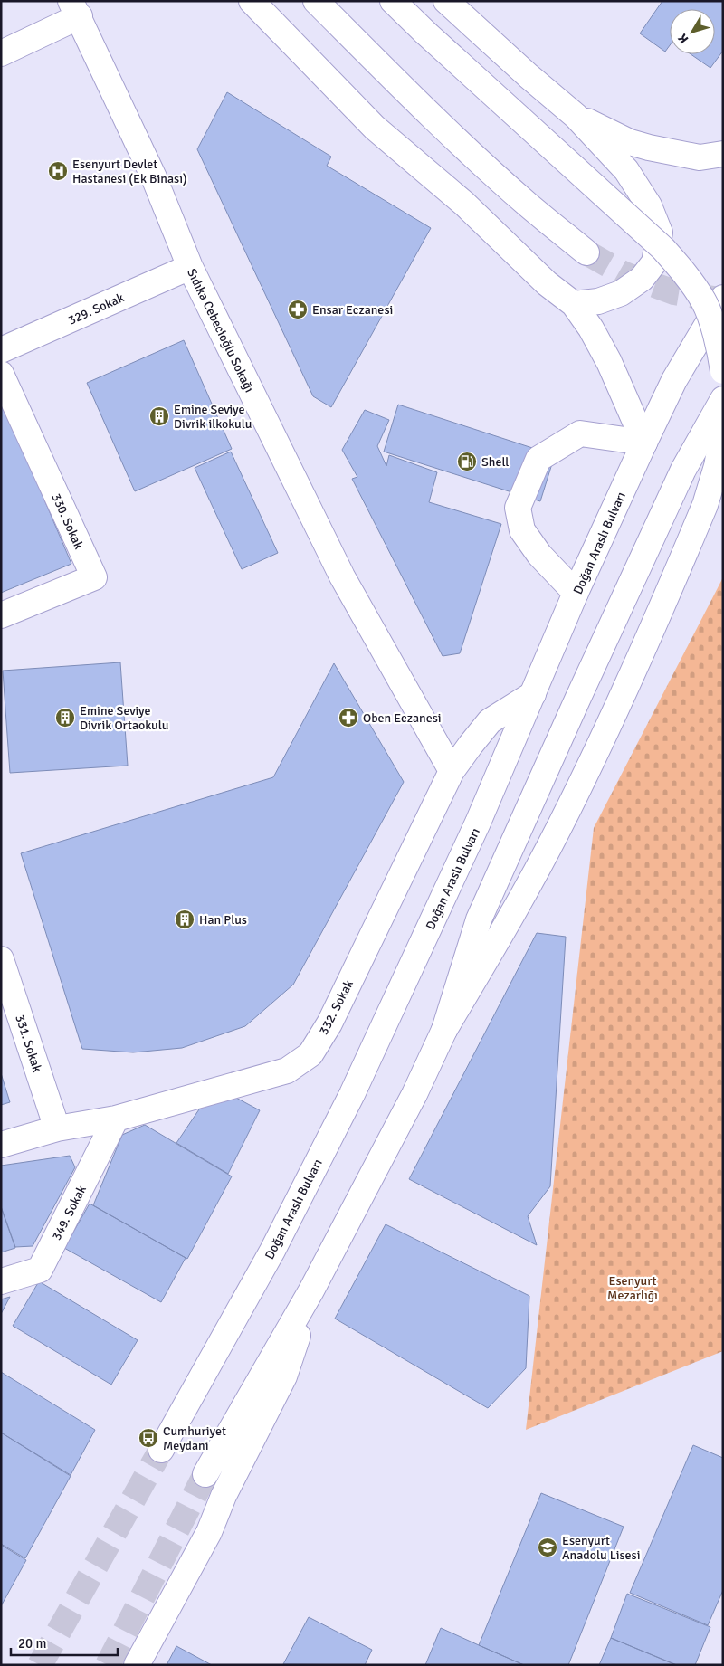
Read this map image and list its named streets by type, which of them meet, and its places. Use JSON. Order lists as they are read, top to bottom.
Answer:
{
  "streets": {
    "main road": [
      "329. Sokak",
      "Sıdıka Cebecioğlu Sokağı",
      "330. Sokak",
      "Doğan Araslı Bulvarı",
      "332. Sokak",
      "331. Sokak",
      "349. Sokak"
    ]
  },
  "crossings": [
    ["329. Sokak", "Sıdıka Cebecioğlu Sokağı"],
    ["Sıdıka Cebecioğlu Sokağı", "332. Sokak"],
    ["Doğan Araslı Bulvarı", "332. Sokak"],
    ["332. Sokak", "331. Sokak"],
    ["332. Sokak", "349. Sokak"]
  ],
  "parks": ["Esenyurt Mezarlığı"],
  "places": {
    "hospital": ["Esenyurt Devlet Hastanesi (Ek Binası)"],
    "pharmacy": ["Ensar Eczanesi", "Oben Eczanesi"],
    "building": ["Emine Seviye Divrik ilkokulu", "Emine Seviye Divrik Ortaokulu", "Han Plus"],
    "fuel station": ["Shell"],
    "bus stop": ["Cumhuriyet Meydani"],
    "school or university": ["Esenyurt Anadolu Lisesi"]
  },
  "scale_bar": "20 m",
  "north": "bottom left"
}
